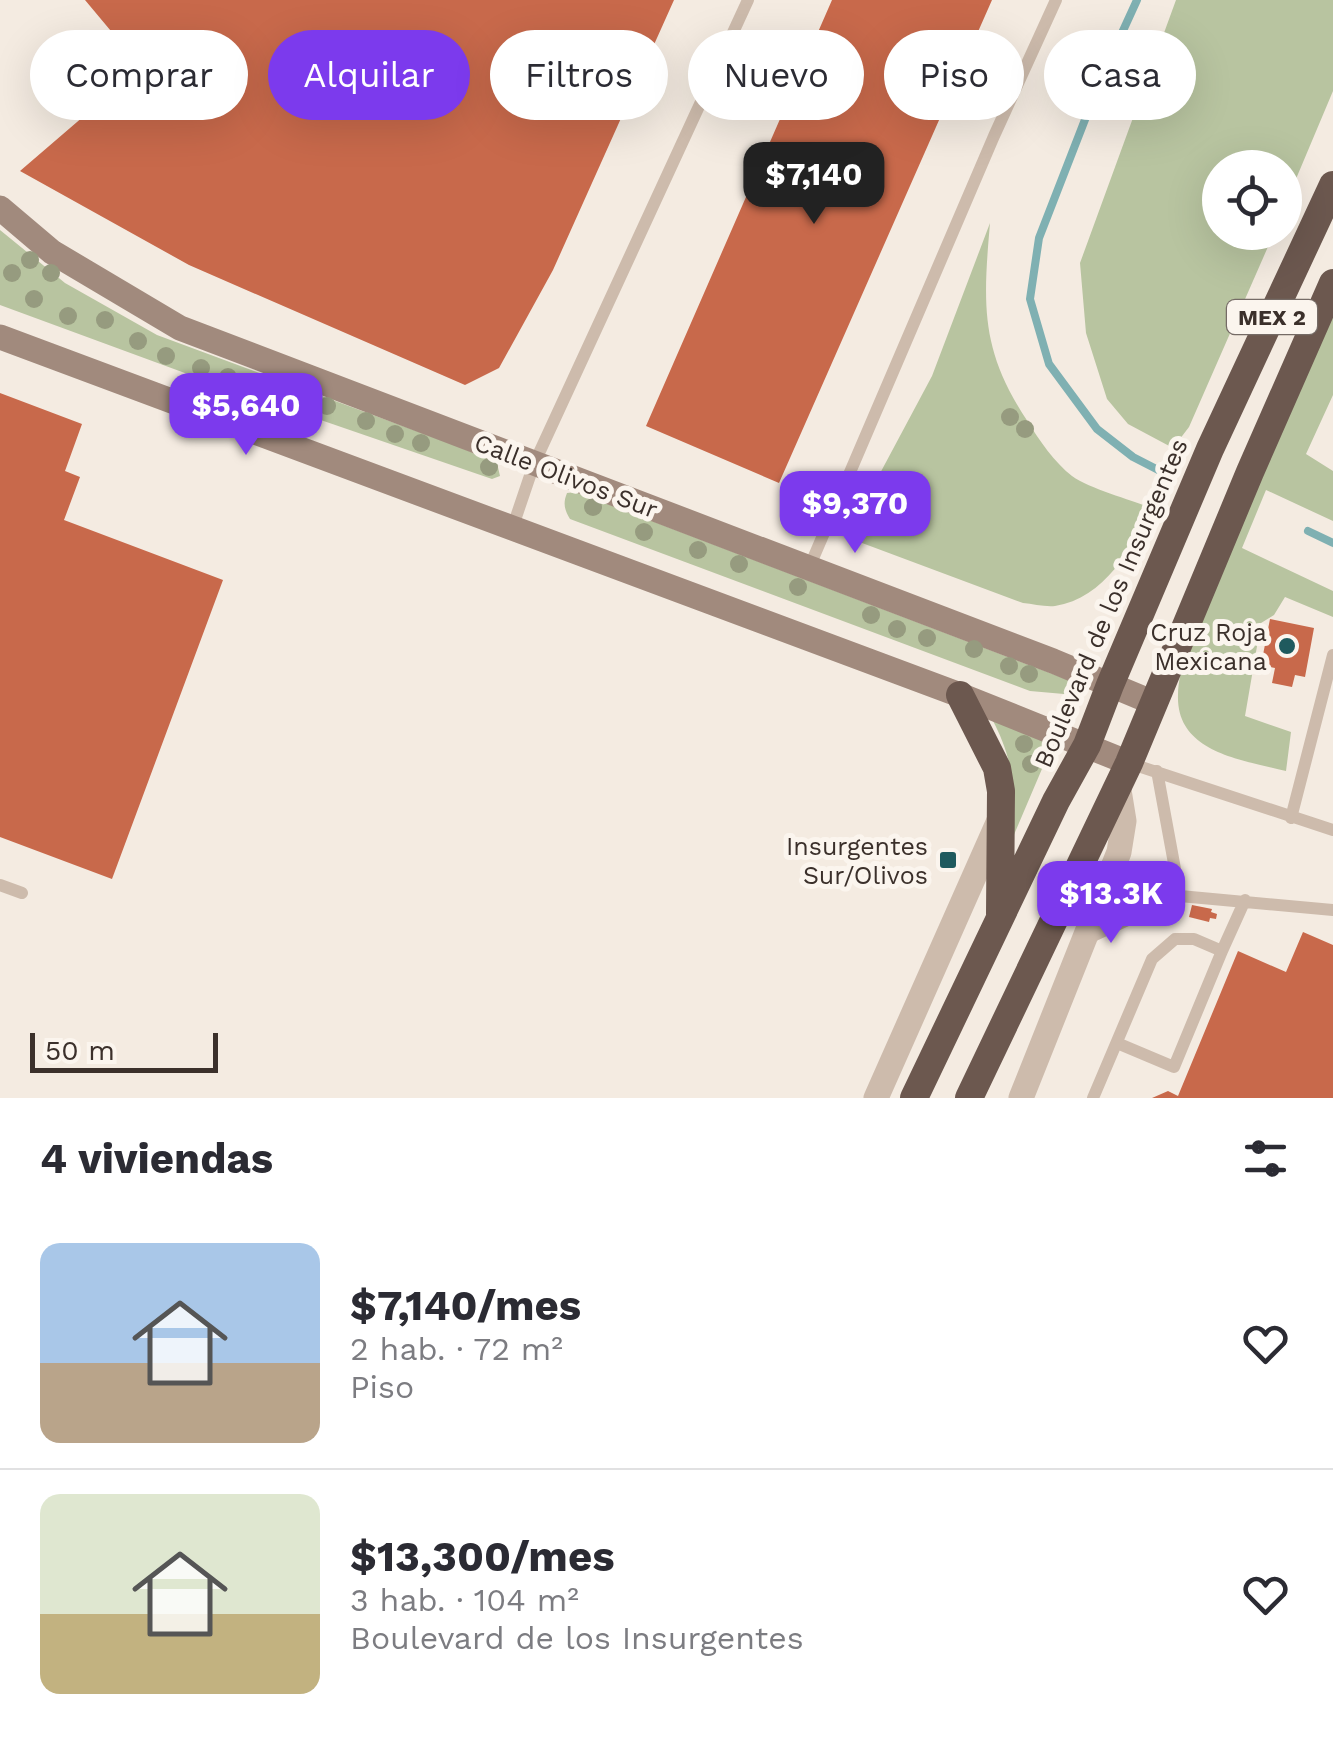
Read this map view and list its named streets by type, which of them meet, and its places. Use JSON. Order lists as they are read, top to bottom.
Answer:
{
  "streets": {
    "highway": ["MEX 2", "Boulevard de los Insurgentes"],
    "main road": ["Calle Olivos Sur"]
  },
  "crossings": [
    ["MEX 2", "Calle Olivos Sur"],
    ["Calle Olivos Sur", "Boulevard de los Insurgentes"]
  ],
  "places": {
    "other": ["Cruz Roja Mexicana"],
    "transit": ["Insurgentes Sur/Olivos"]
  },
  "scale_bar": "50 m",
  "page": {
    "chip": [
      "Comprar",
      "Alquilar",
      "Filtros",
      "Nuevo",
      "Piso",
      "Casa"
    ],
    "price": [
      "$7,140",
      "$5,640",
      "$9,370",
      "$13.3K"
    ],
    "scale": "50 m",
    "heading": "4 viviendas",
    "list": [
      {
        "name": "$7,140/mes",
        "note": "2 hab. · 72 m² · Piso"
      },
      {
        "name": "$13,300/mes",
        "note": "3 hab. · 104 m² · Boulevard de los Insurgentes"
      }
    ]
  }
}
